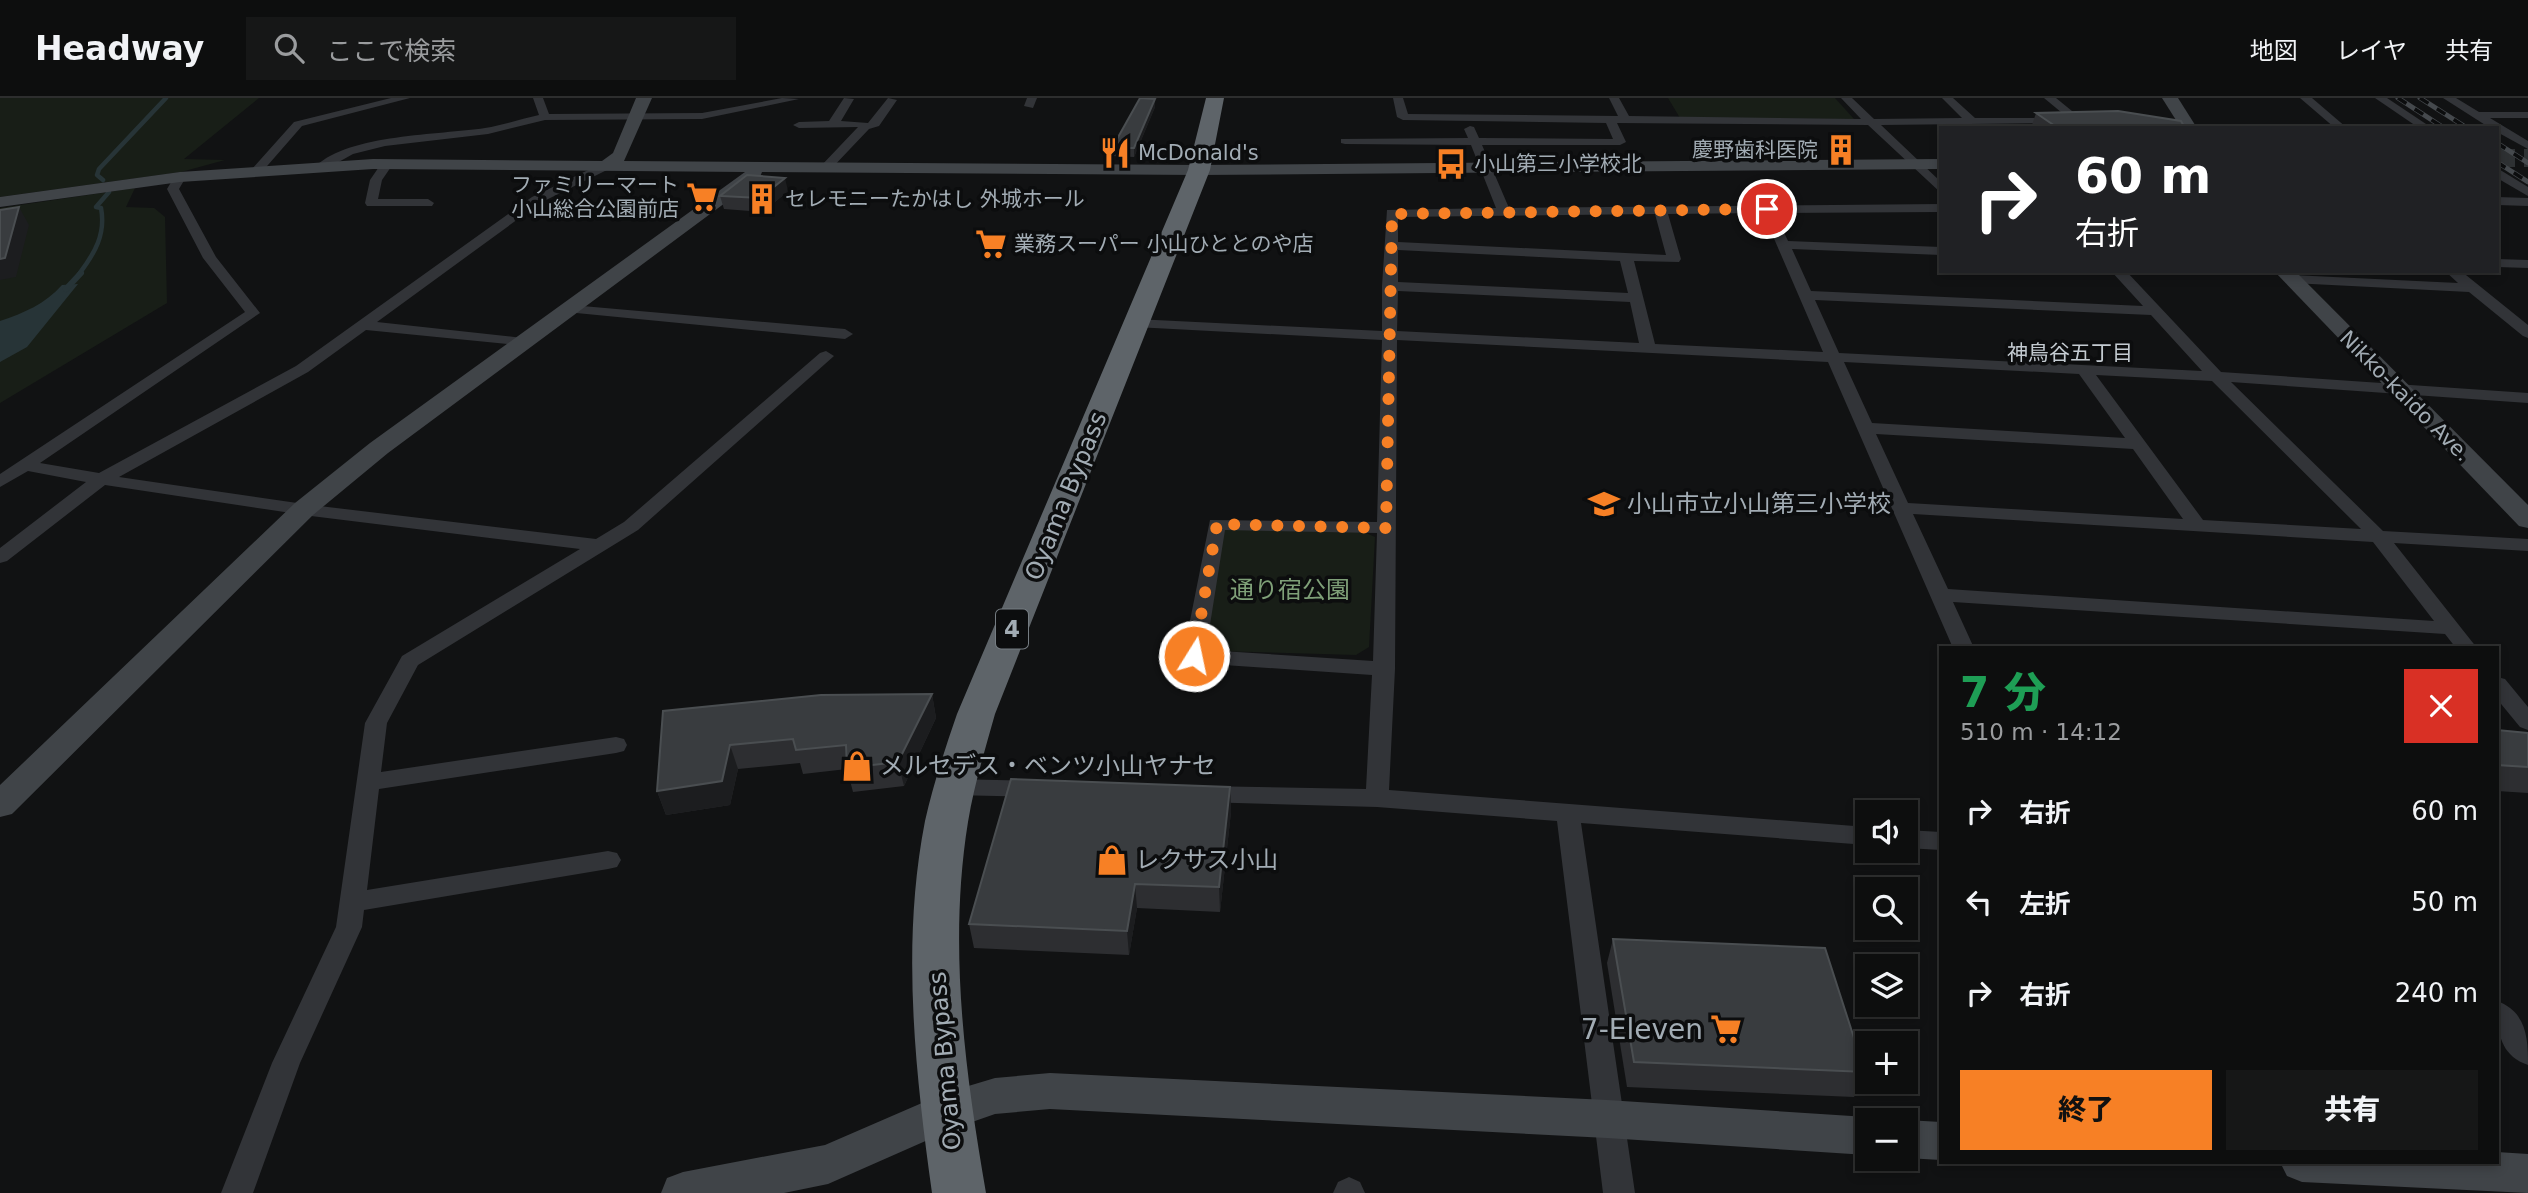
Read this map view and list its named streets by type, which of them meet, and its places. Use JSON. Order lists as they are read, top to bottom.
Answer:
{
  "streets": {
    "highway": ["Oyama Bypass", "4"],
    "street": ["Nikko-kaido Ave."]
  },
  "districts": ["神鳥谷五丁目"],
  "parks": ["通り宿公園"],
  "places": {
    "building": ["慶野歯科医院", "セレモニーたかはし 外城ホール"],
    "restaurant": ["McDonald's"],
    "bus stop": ["小山第三小学校北"],
    "supermarket": ["ファミリーマート 小山総合公園前店", "業務スーパー 小山ひととのや店", "7-Eleven"],
    "school or university": ["小山市立小山第三小学校"],
    "shop": ["メルセデス・ベンツ小山ヤナセ", "レクサス小山"]
  },
  "page": {
    "header": "Headway",
    "search": "ここで検索",
    "nav": ["地図", "レイヤ", "共有"],
    "turn": ["60 m", "右折"],
    "heading": ["7 分", "510 m · 14:12"],
    "list": [
      {
        "name": "右折",
        "value": "60 m"
      },
      {
        "name": "左折",
        "value": "50 m"
      },
      {
        "name": "右折",
        "value": "240 m"
      }
    ],
    "map_buttons": ["+", "−"],
    "buttons": ["終了", "共有"]
  }
}
